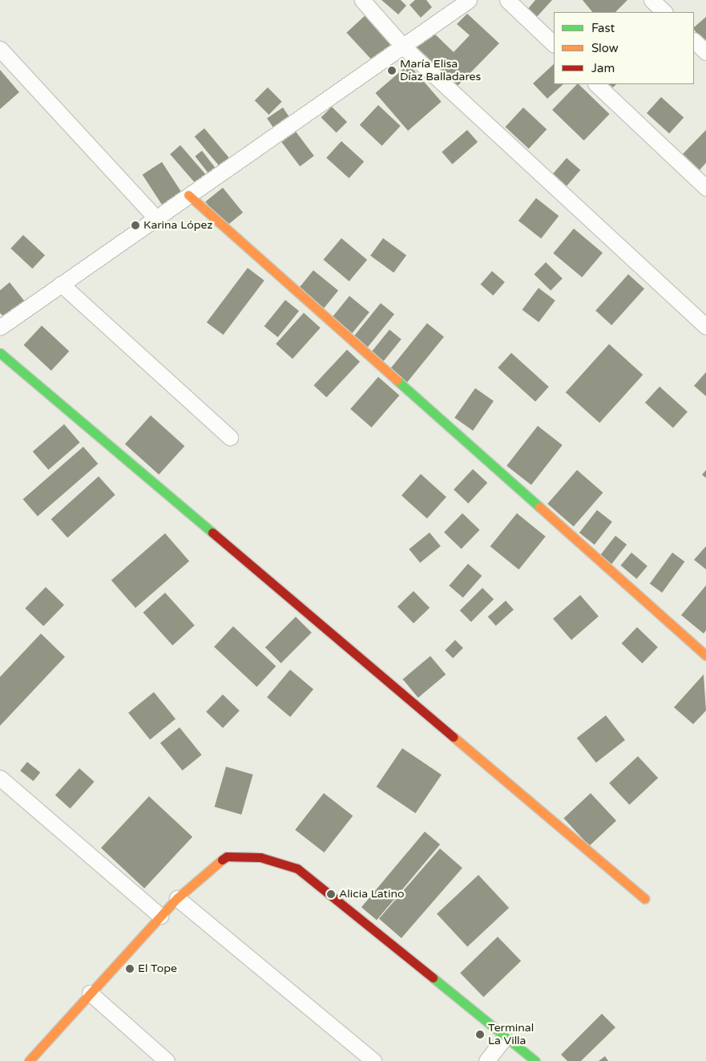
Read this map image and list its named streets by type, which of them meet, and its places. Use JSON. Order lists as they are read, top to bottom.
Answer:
{
  "places": [
    "María Elisa Díaz Balladares",
    "Karina López",
    "Alicia Latino",
    "El Tope",
    "Terminal La Villa"
  ],
  "legend": ["Fast", "Slow", "Jam"]
}
